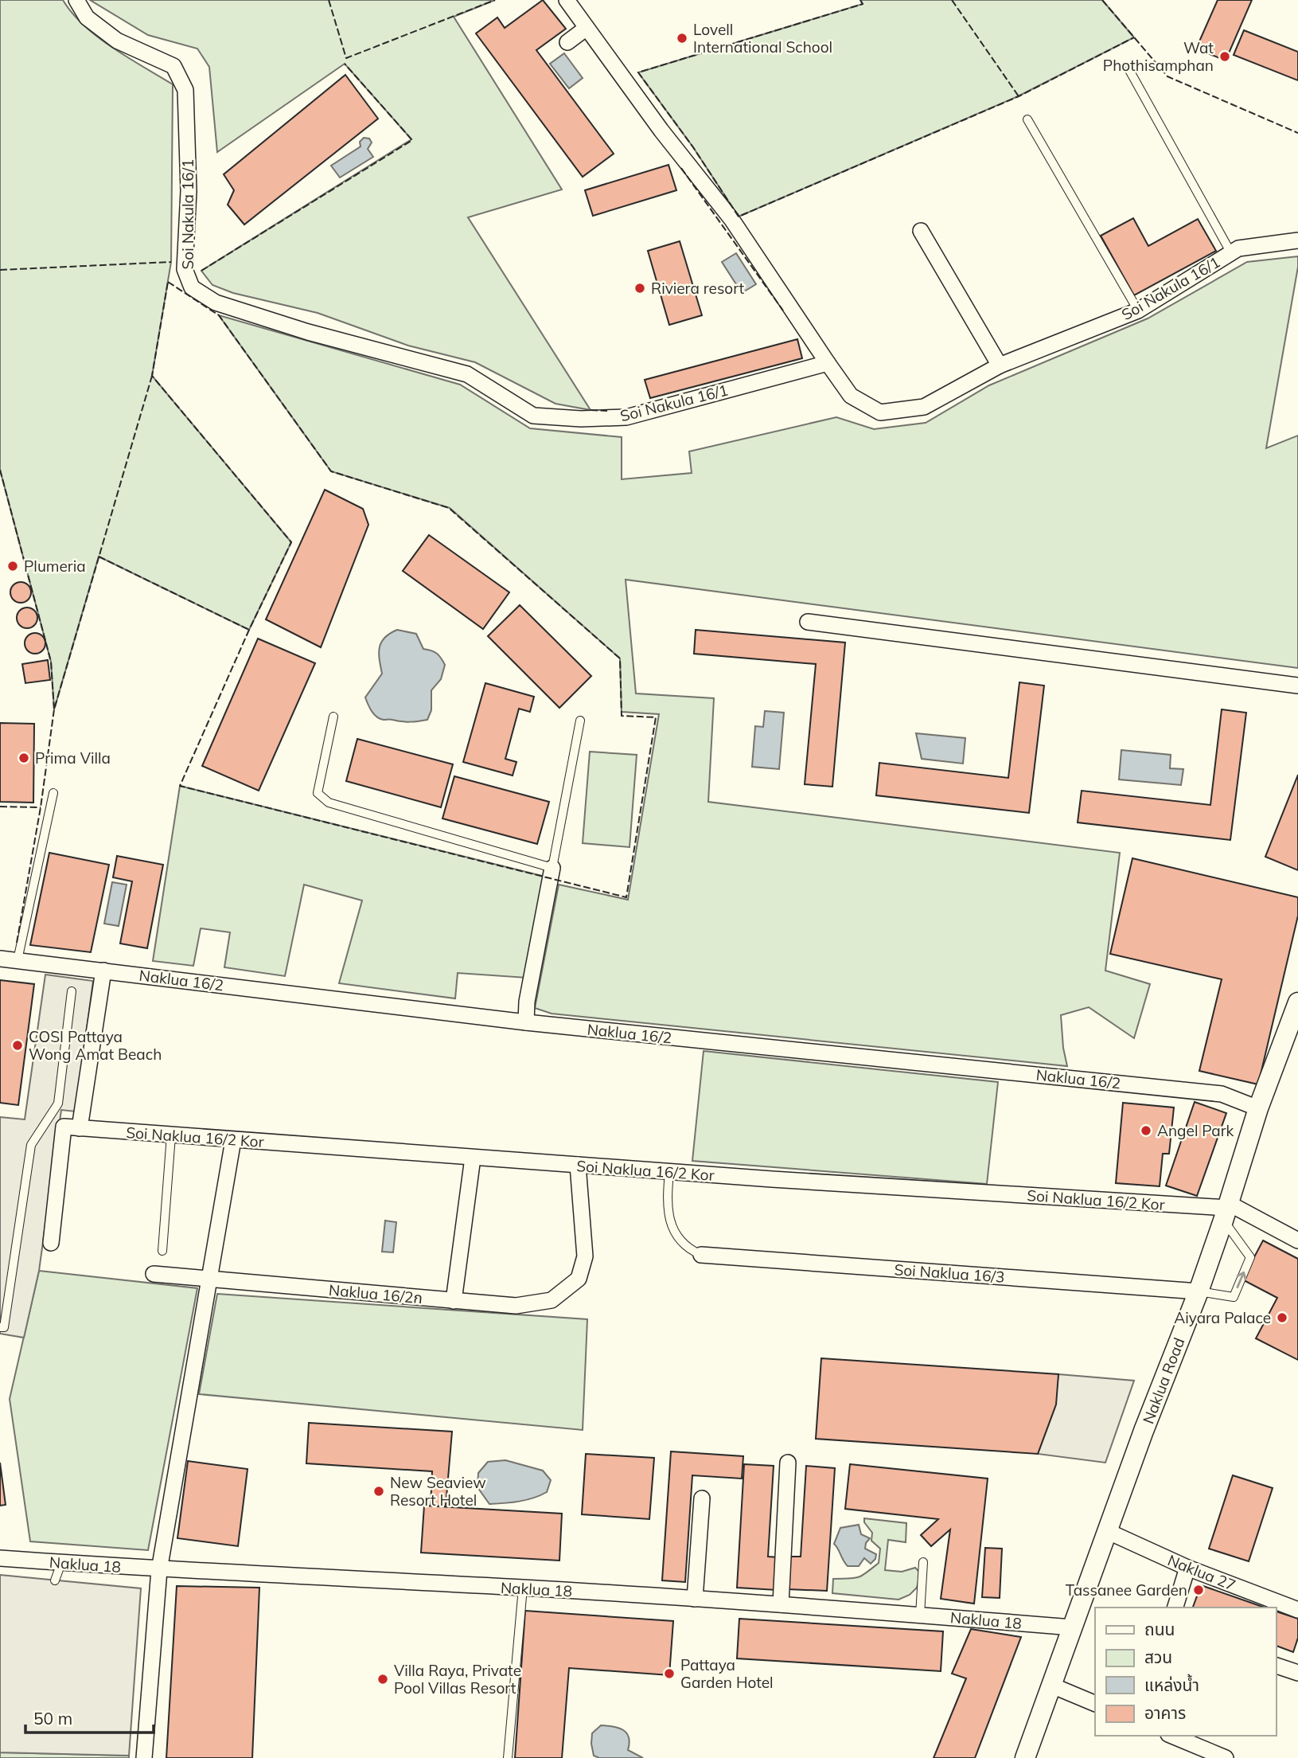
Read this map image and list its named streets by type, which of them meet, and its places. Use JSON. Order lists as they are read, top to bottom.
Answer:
{
  "streets": {
    "street": [
      "Soi Nakula 16/1",
      "Naklua 16/2",
      "Soi Naklua 16/2 Kor",
      "Soi Naklua 16/3",
      "Naklua 16/2ก",
      "Naklua Road",
      "Naklua 18",
      "Naklua 27"
    ]
  },
  "crossings": [
    ["Naklua 16/2", "Naklua Road"],
    ["Soi Naklua 16/2 Kor", "Naklua 16/2ก"],
    ["Soi Naklua 16/2 Kor", "Naklua Road"],
    ["Soi Naklua 16/3", "Naklua Road"],
    ["Naklua Road", "Naklua 18"],
    ["Naklua Road", "Naklua 27"]
  ],
  "places": [
    "Lovell International School",
    "Wat Phothisamphan",
    "Riviera resort",
    "Plumeria",
    "Prima Villa",
    "COSI Pattaya Wong Amat Beach",
    "Angel Park",
    "Aiyara Palace",
    "New Seaview Resort Hotel",
    "Tassanee Garden",
    "Pattaya Garden Hotel",
    "Villa Raya, Private Pool Villas Resort"
  ],
  "legend": [
    "ถนน",
    "สวน",
    "แหล่งน้ำ",
    "อาคาร"
  ],
  "scale_bar": "50 m"
}
